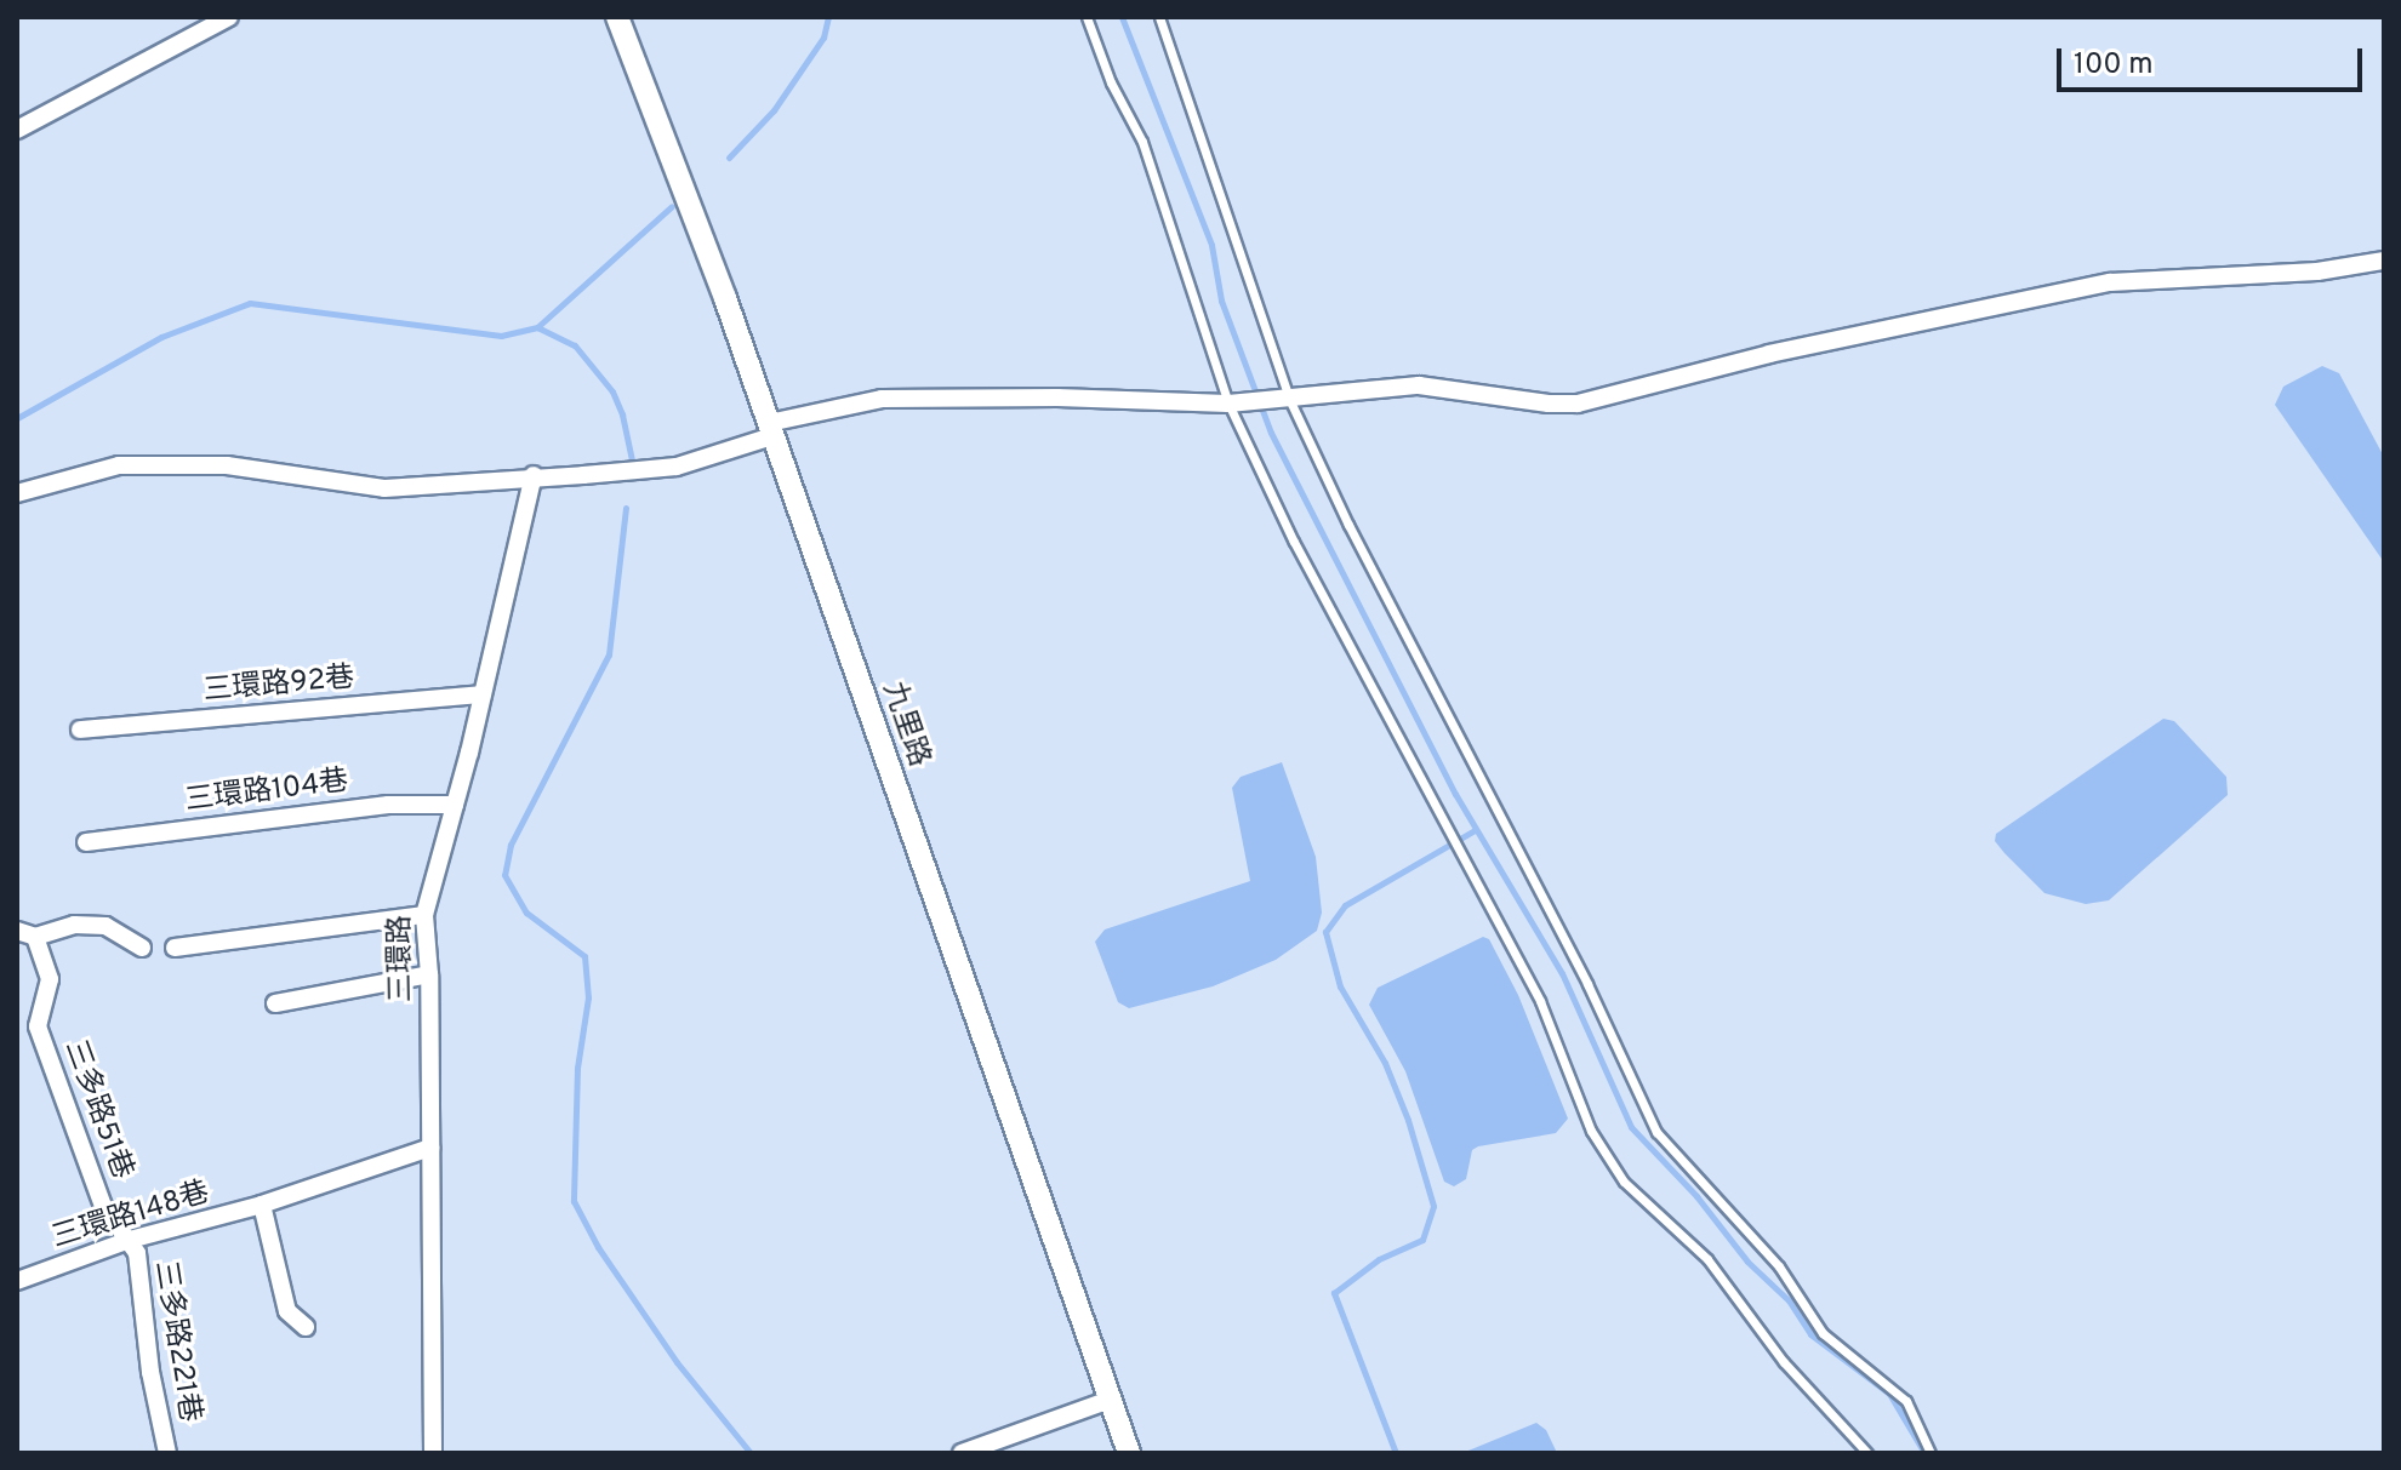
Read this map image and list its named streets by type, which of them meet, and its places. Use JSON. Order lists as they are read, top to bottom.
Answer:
{
  "streets": {
    "street": [
      "三環路92巷",
      "九里路",
      "三環路104巷",
      "三環路",
      "三多路51巷",
      "三環路148巷",
      "三多路221巷"
    ]
  },
  "crossings": [
    ["三環路92巷", "三環路"],
    ["三環路104巷", "三環路"],
    ["三環路", "三環路148巷"],
    ["三多路51巷", "三環路148巷"],
    ["三多路51巷", "三多路221巷"],
    ["三環路148巷", "三多路221巷"]
  ],
  "scale_bar": "100 m"
}
